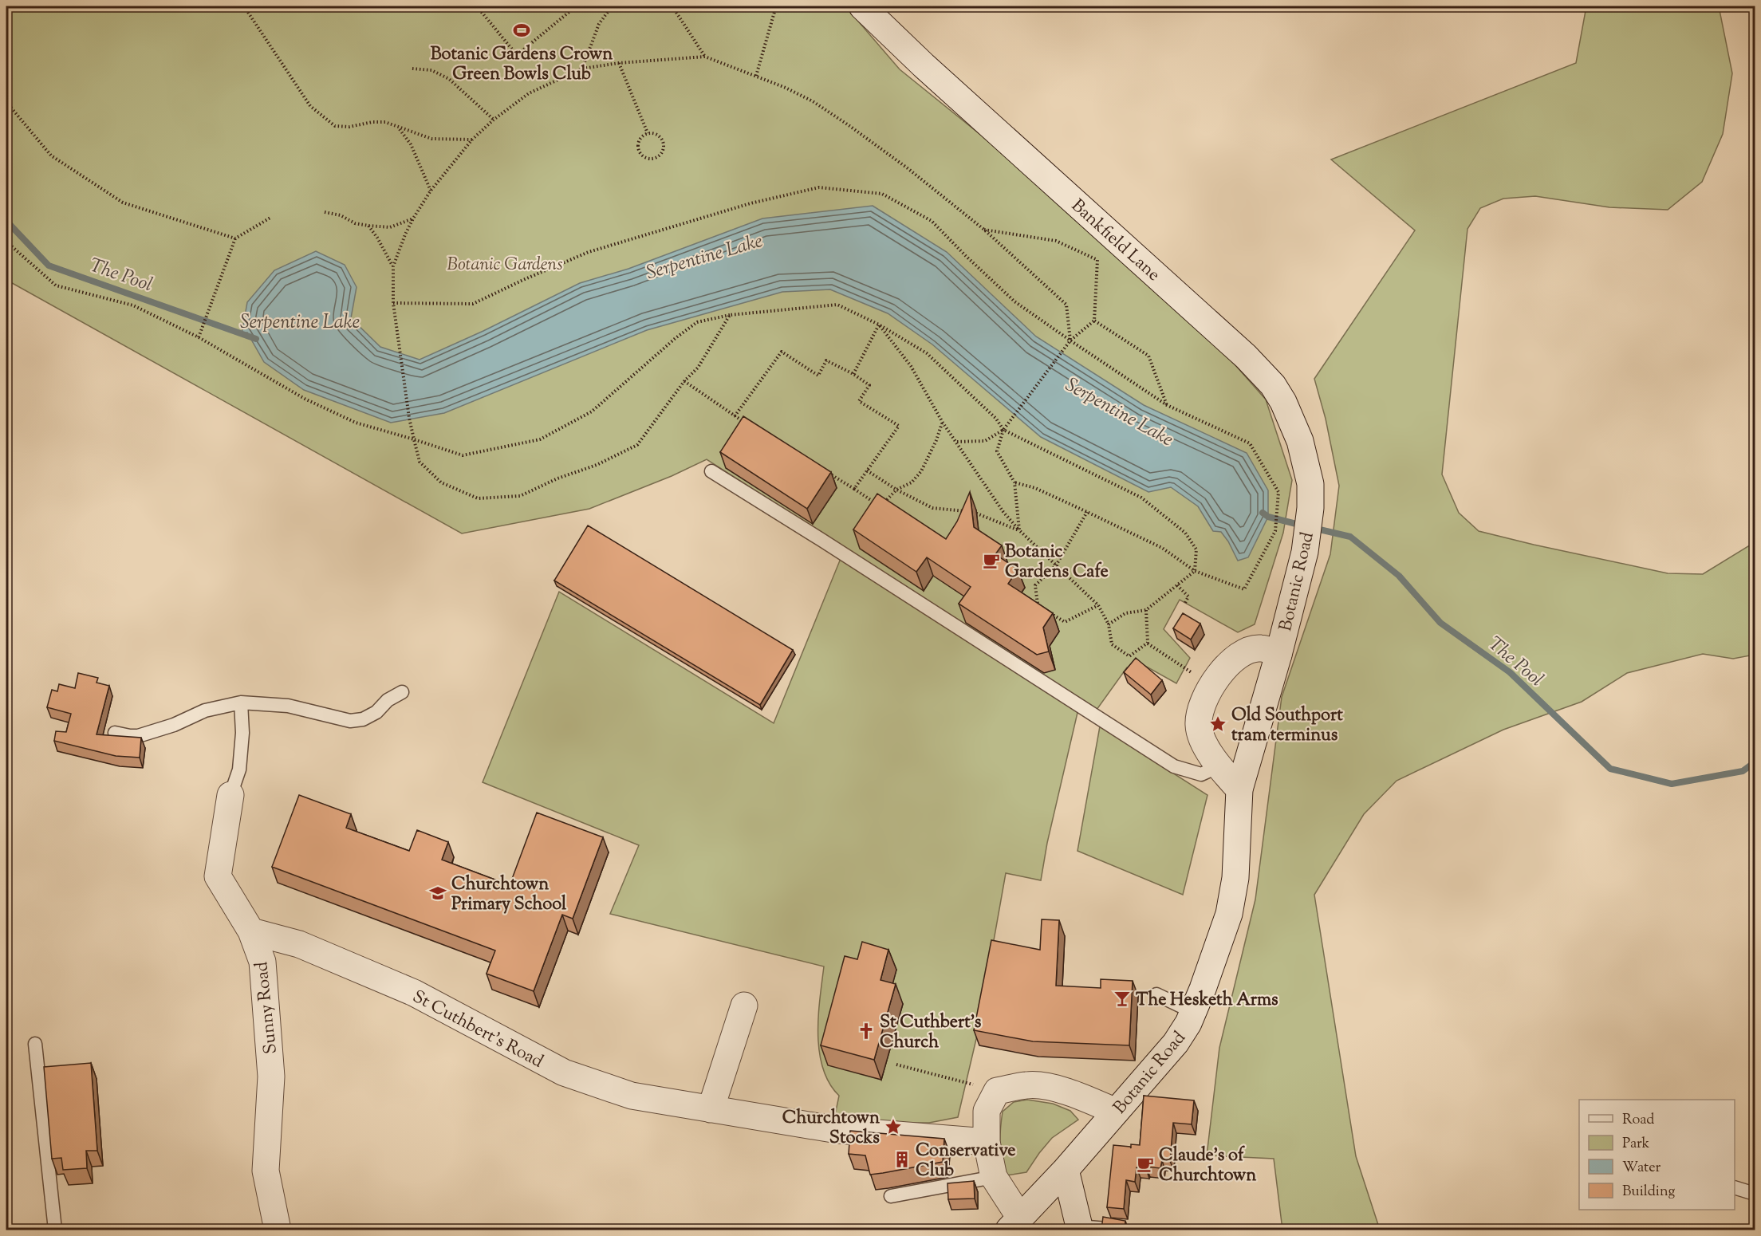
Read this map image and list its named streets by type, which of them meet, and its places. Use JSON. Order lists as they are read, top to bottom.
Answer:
{
  "streets": {
    "street": [
      "Bankfield Lane",
      "Botanic Road",
      "Sunny Road",
      "St Cuthbert's Road"
    ]
  },
  "crossings": [
    ["Bankfield Lane", "Botanic Road"],
    ["Sunny Road", "St Cuthbert's Road"]
  ],
  "water": ["Serpentine Lake", "The Pool"],
  "parks": ["Botanic Gardens"],
  "places": {
    "sports": ["Botanic Gardens Crown Green Bowls Club"],
    "cafe": ["Botanic Gardens Cafe", "Claude's of Churchtown"],
    "place": ["Old Southport tram terminus", "Churchtown Stocks"],
    "school or university": ["Churchtown Primary School"],
    "bar": ["The Hesketh Arms"],
    "church": ["St Cuthbert's Church"],
    "building": ["Conservative Club"]
  },
  "legend": [
    "Road",
    "Park",
    "Water",
    "Building"
  ]
}
